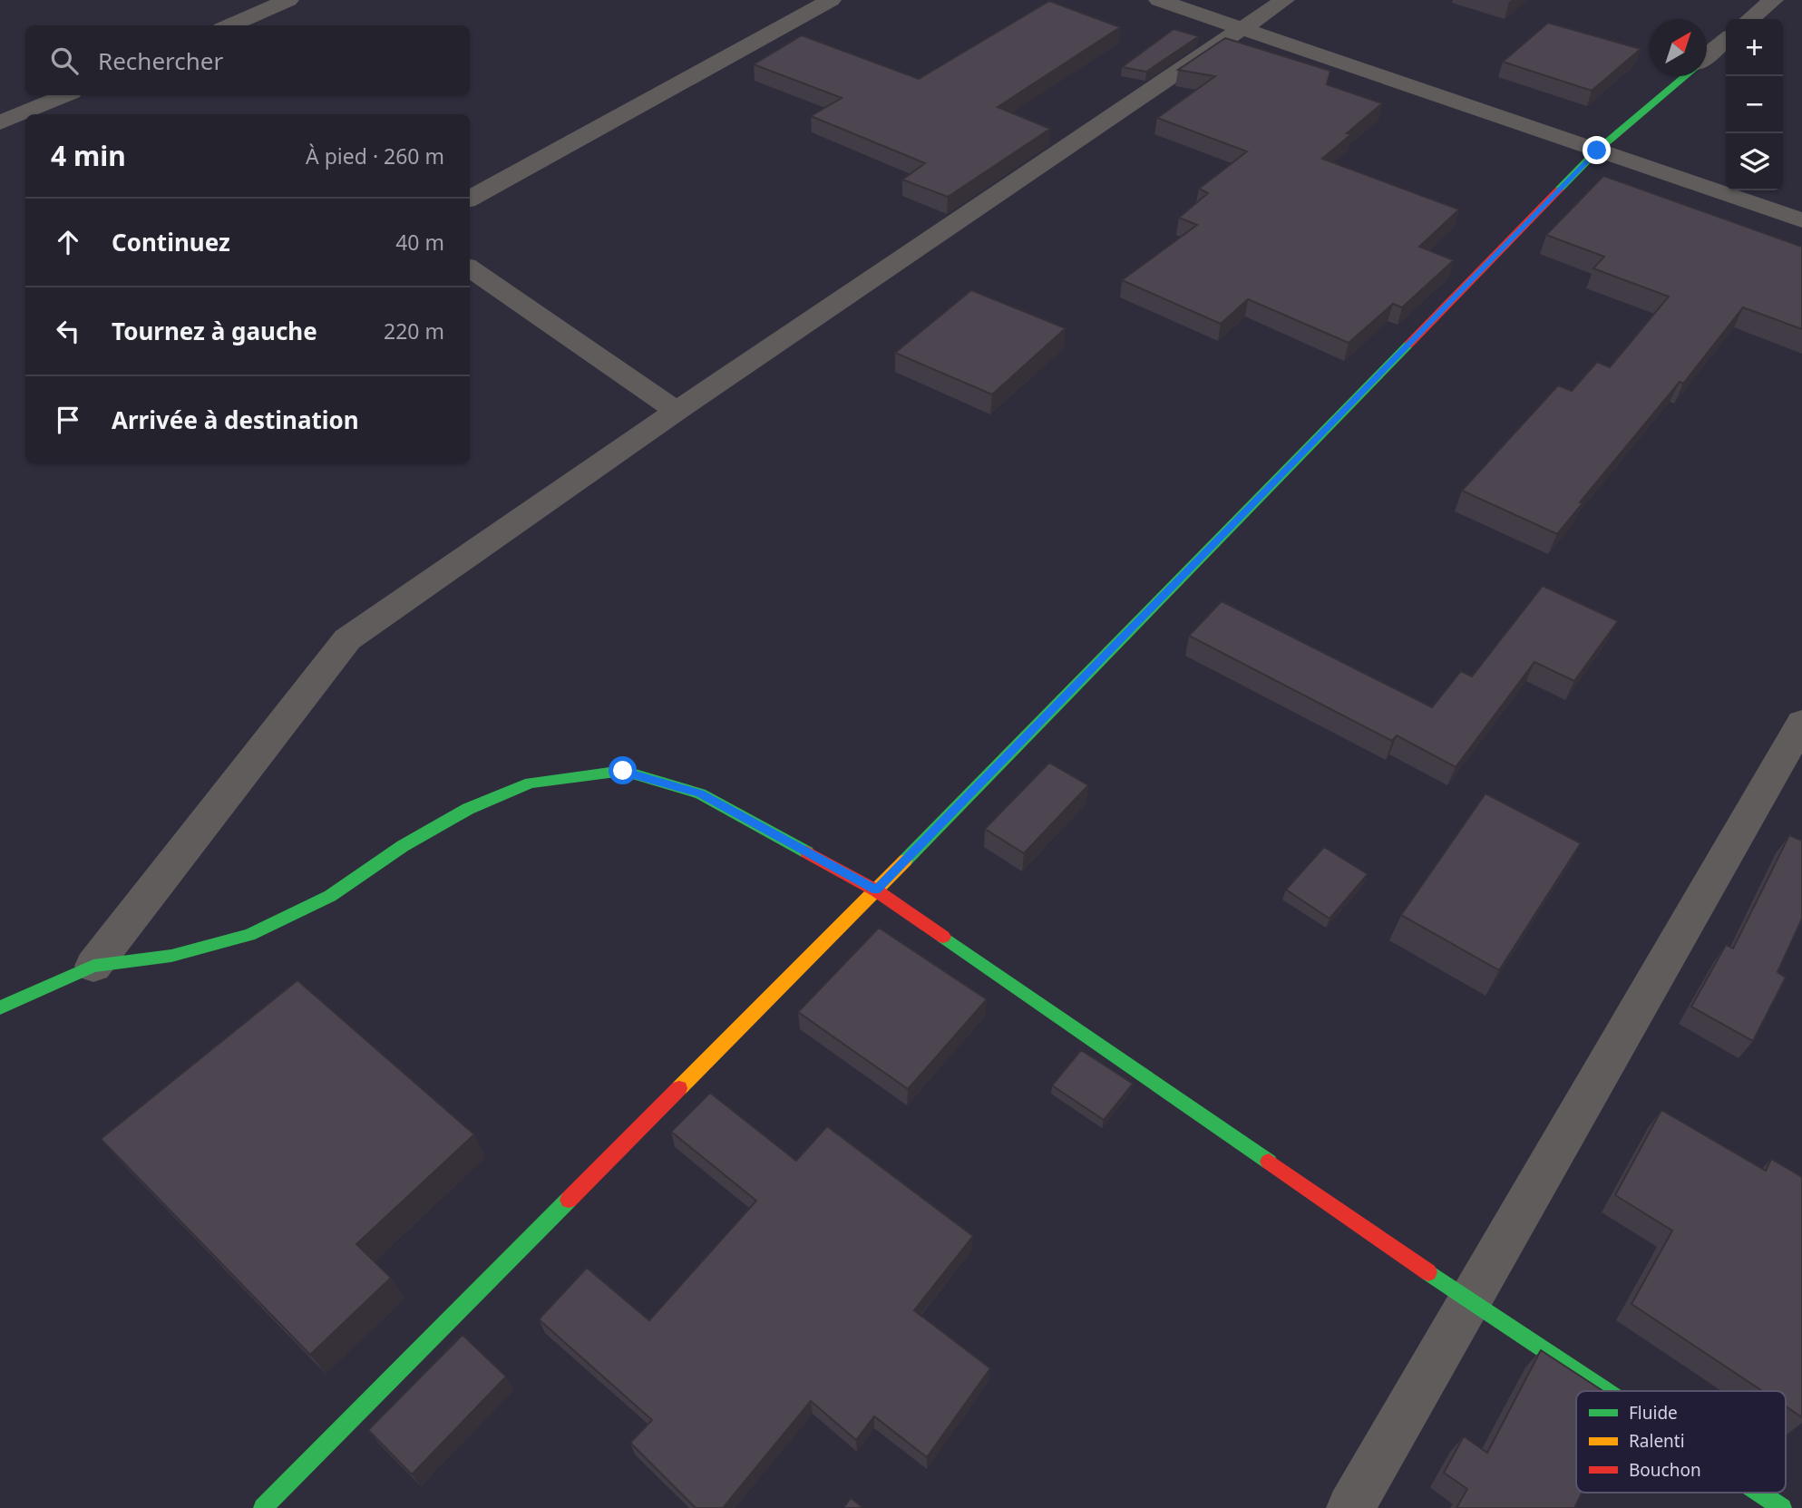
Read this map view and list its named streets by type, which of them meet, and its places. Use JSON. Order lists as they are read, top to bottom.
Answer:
{
  "legend": ["Fluide", "Ralenti", "Bouchon"],
  "north": "top right",
  "page": {
    "map_buttons": ["+", "−"],
    "search": "Rechercher",
    "heading": ["4 min", "À pied · 260 m"],
    "list": [
      ["Continuez", "40 m"],
      ["Tournez à gauche", "220 m"],
      "Arrivée à destination"
    ]
  }
}
